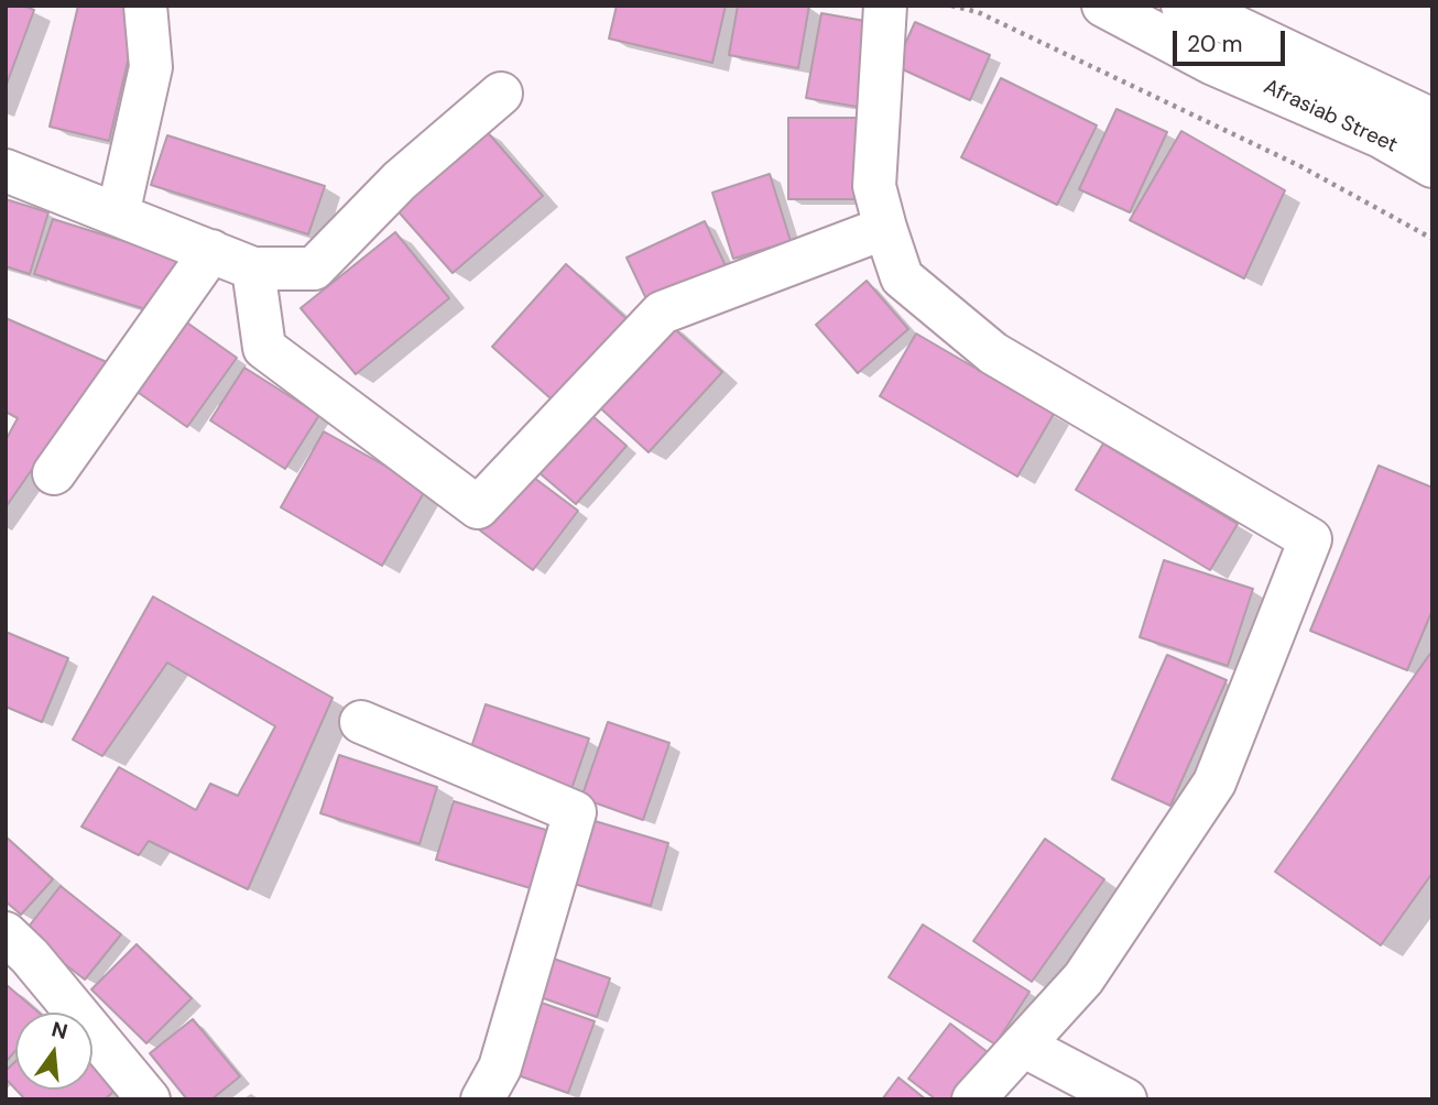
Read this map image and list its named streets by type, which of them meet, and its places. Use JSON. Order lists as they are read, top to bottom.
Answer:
{
  "streets": {
    "street": ["Afrasiab Street"]
  },
  "scale_bar": "20 m",
  "north": "top"
}
